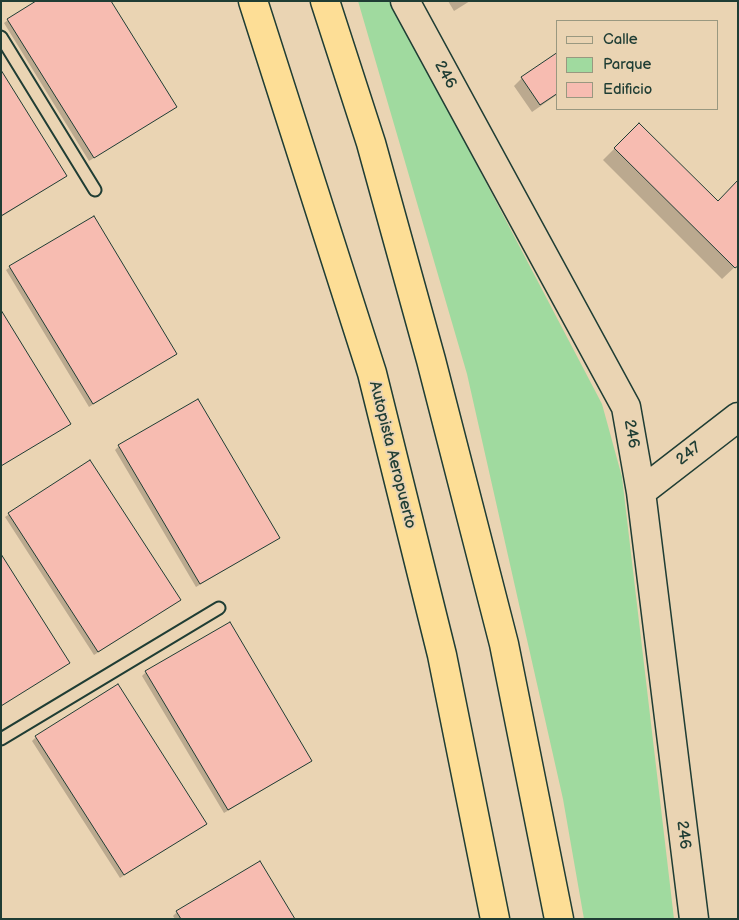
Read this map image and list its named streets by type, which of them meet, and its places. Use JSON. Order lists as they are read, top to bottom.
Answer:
{
  "streets": {
    "highway": ["Autopista Aeropuerto"],
    "street": ["246", "247"]
  },
  "crossings": [
    ["246", "247"]
  ],
  "legend": ["Calle", "Parque", "Edificio"]
}
